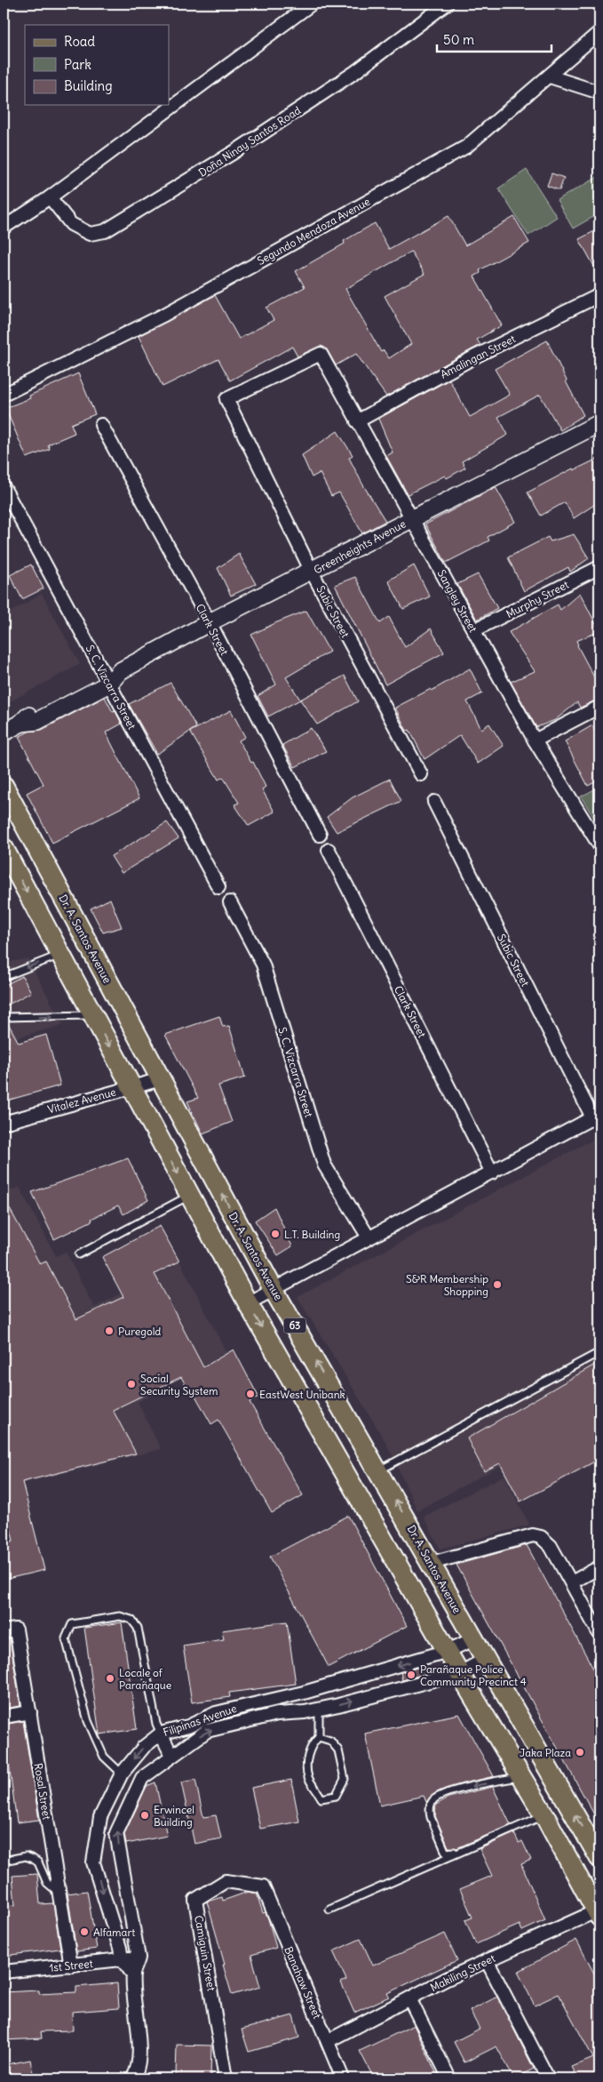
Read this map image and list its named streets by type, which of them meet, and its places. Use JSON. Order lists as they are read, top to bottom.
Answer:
{
  "streets": {
    "main road": ["Dr. A. Santos Avenue", "63"],
    "street": [
      "Doña Ninay Santos Road",
      "Segundo Mendoza Avenue",
      "Amalingan Street",
      "Greenheights Avenue",
      "Murphy Street",
      "Sangley Street",
      "Subic Street",
      "Clark Street",
      "S. C. Vizcarra Street",
      "Vitalez Avenue",
      "Filipinas Avenue",
      "Rosal Street",
      "Camiguin Street",
      "1st Street",
      "Makiling Street",
      "Banahaw Street"
    ]
  },
  "crossings": [
    ["Amalingan Street", "Sangley Street"],
    ["Greenheights Avenue", "Sangley Street"],
    ["Greenheights Avenue", "Subic Street"],
    ["Greenheights Avenue", "Clark Street"],
    ["Greenheights Avenue", "S. C. Vizcarra Street"],
    ["Murphy Street", "Sangley Street"],
    ["Sangley Street", "Subic Street"],
    ["Dr. A. Santos Avenue", "Vitalez Avenue"],
    ["Dr. A. Santos Avenue", "Filipinas Avenue"],
    ["Vitalez Avenue", "63"],
    ["63", "Filipinas Avenue"],
    ["63", "Makiling Street"],
    ["Filipinas Avenue", "1st Street"],
    ["Rosal Street", "1st Street"],
    ["Camiguin Street", "Banahaw Street"],
    ["Makiling Street", "Banahaw Street"]
  ],
  "places": [
    "L.T. Building",
    "S&R Membership Shopping",
    "Puregold",
    "Social Security System",
    "EastWest Unibank",
    "Parañaque Police Community Precinct 4",
    "Locale of Parañaque",
    "Jaka Plaza",
    "Erwincel Building",
    "Alfamart"
  ],
  "legend": ["Road", "Park", "Building"],
  "scale_bar": "50 m"
}
